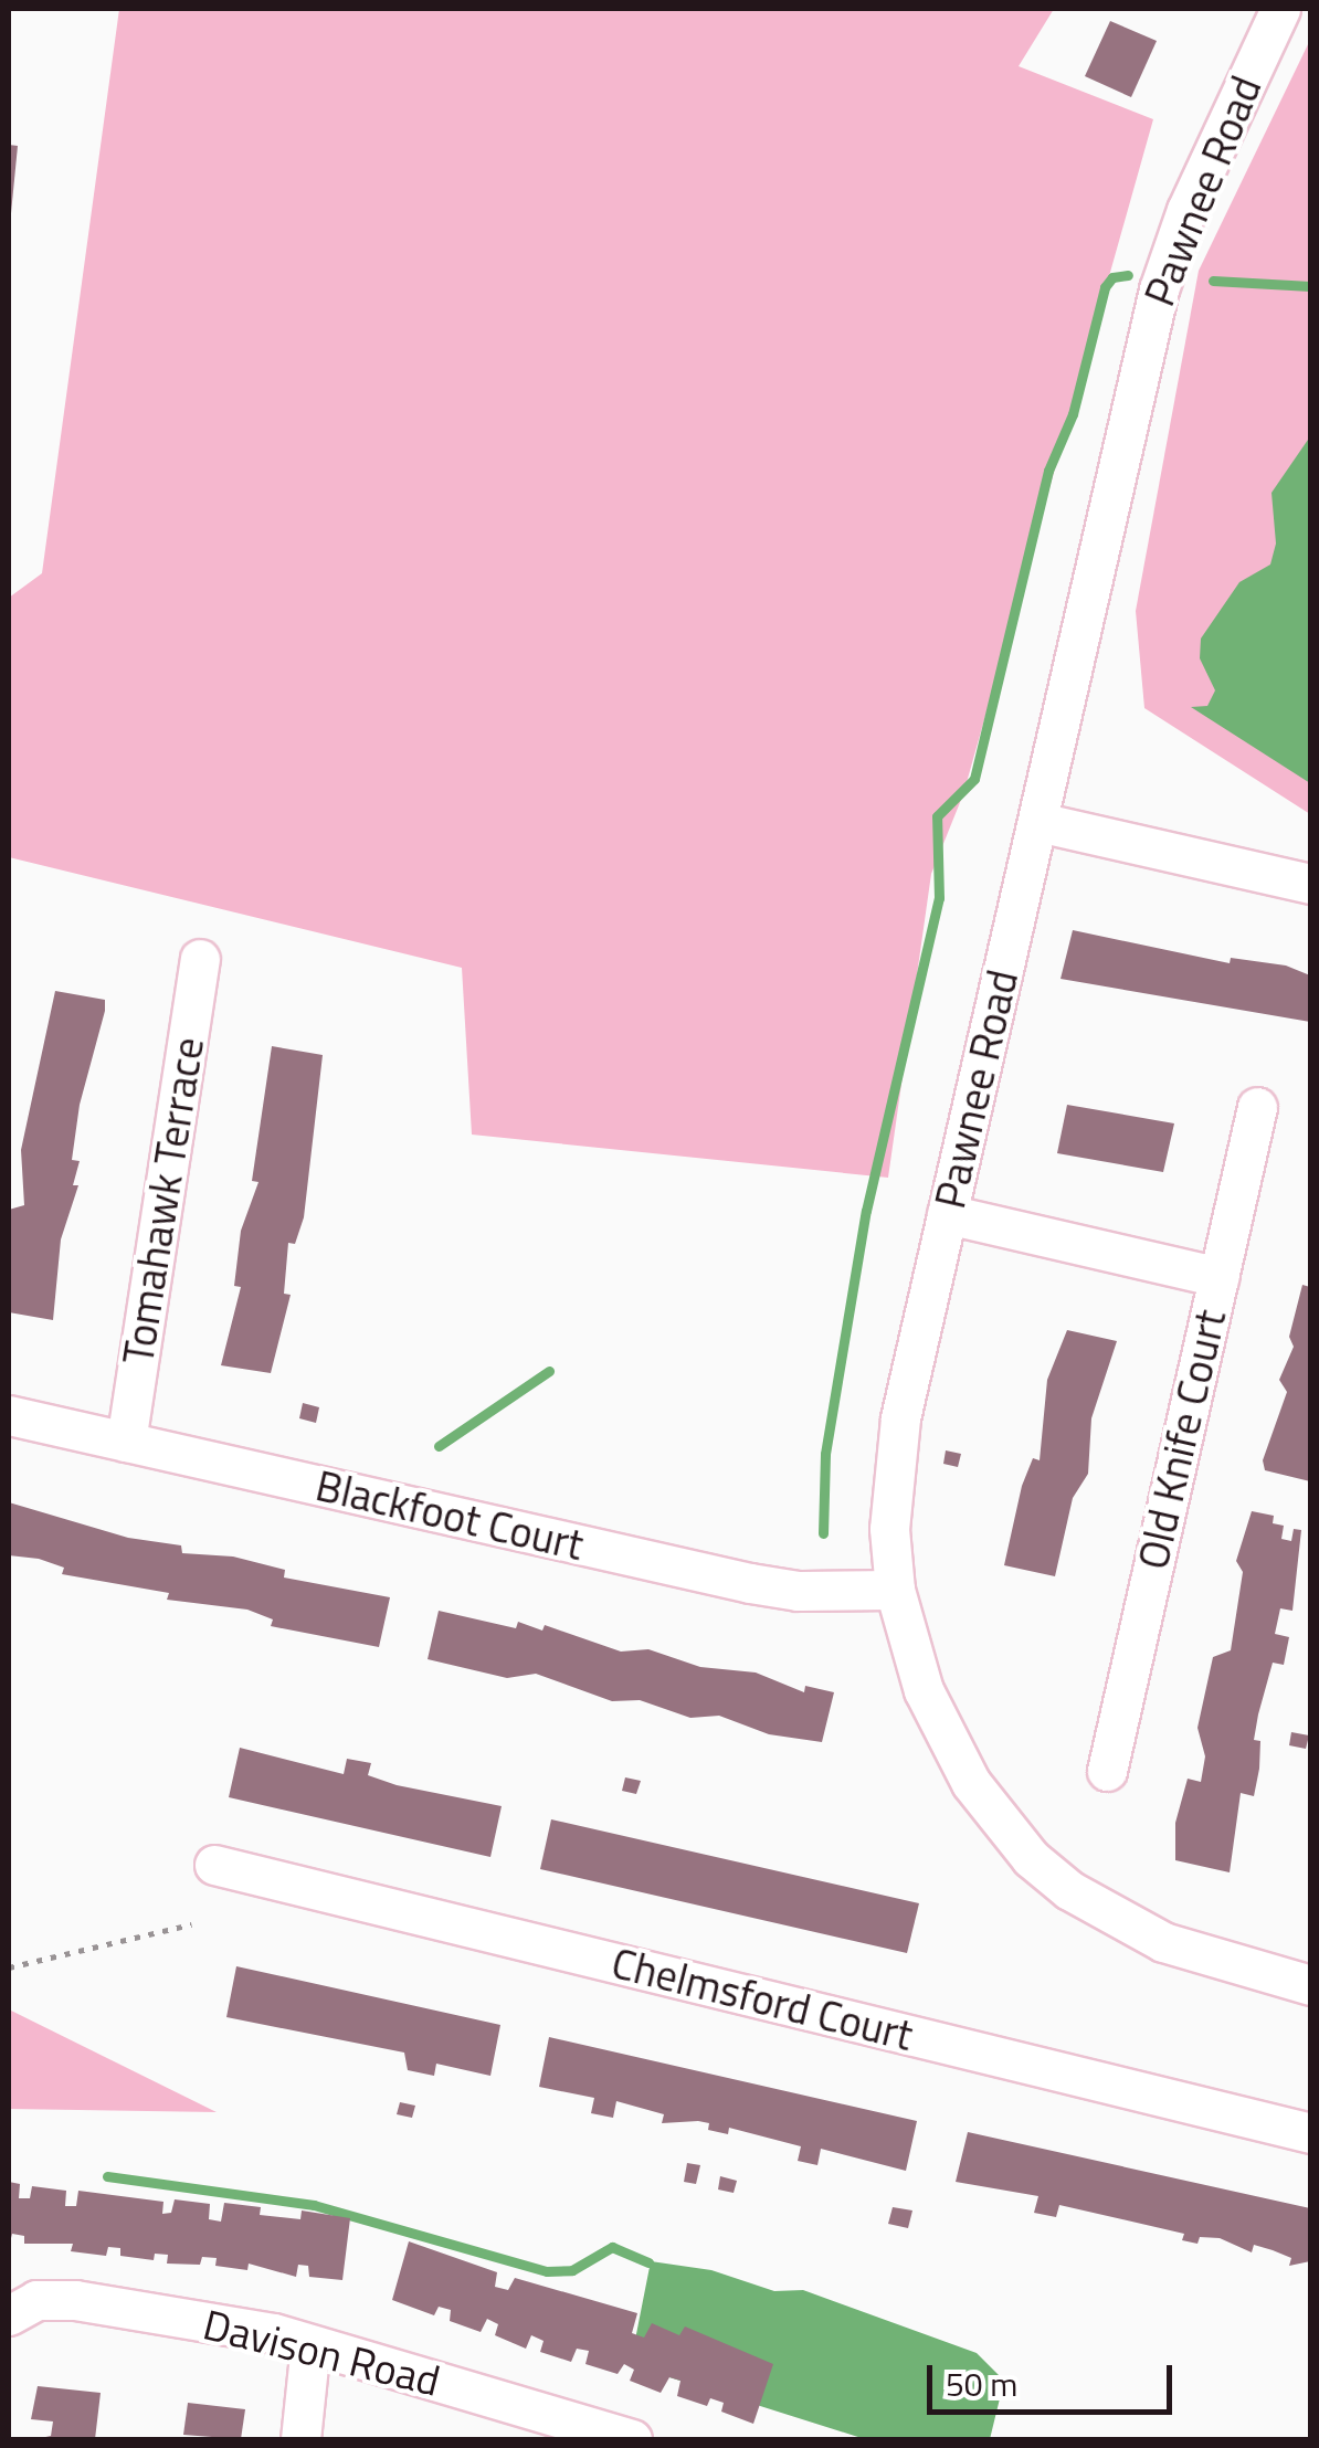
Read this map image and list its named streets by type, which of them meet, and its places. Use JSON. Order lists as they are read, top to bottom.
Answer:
{
  "streets": {
    "street": [
      "Pawnee Road",
      "Tomahawk Terrace",
      "Old Knife Court",
      "Blackfoot Court",
      "Chelmsford Court",
      "Davison Road"
    ]
  },
  "crossings": [
    ["Pawnee Road", "Blackfoot Court"],
    ["Tomahawk Terrace", "Blackfoot Court"]
  ],
  "scale_bar": "50 m"
}
